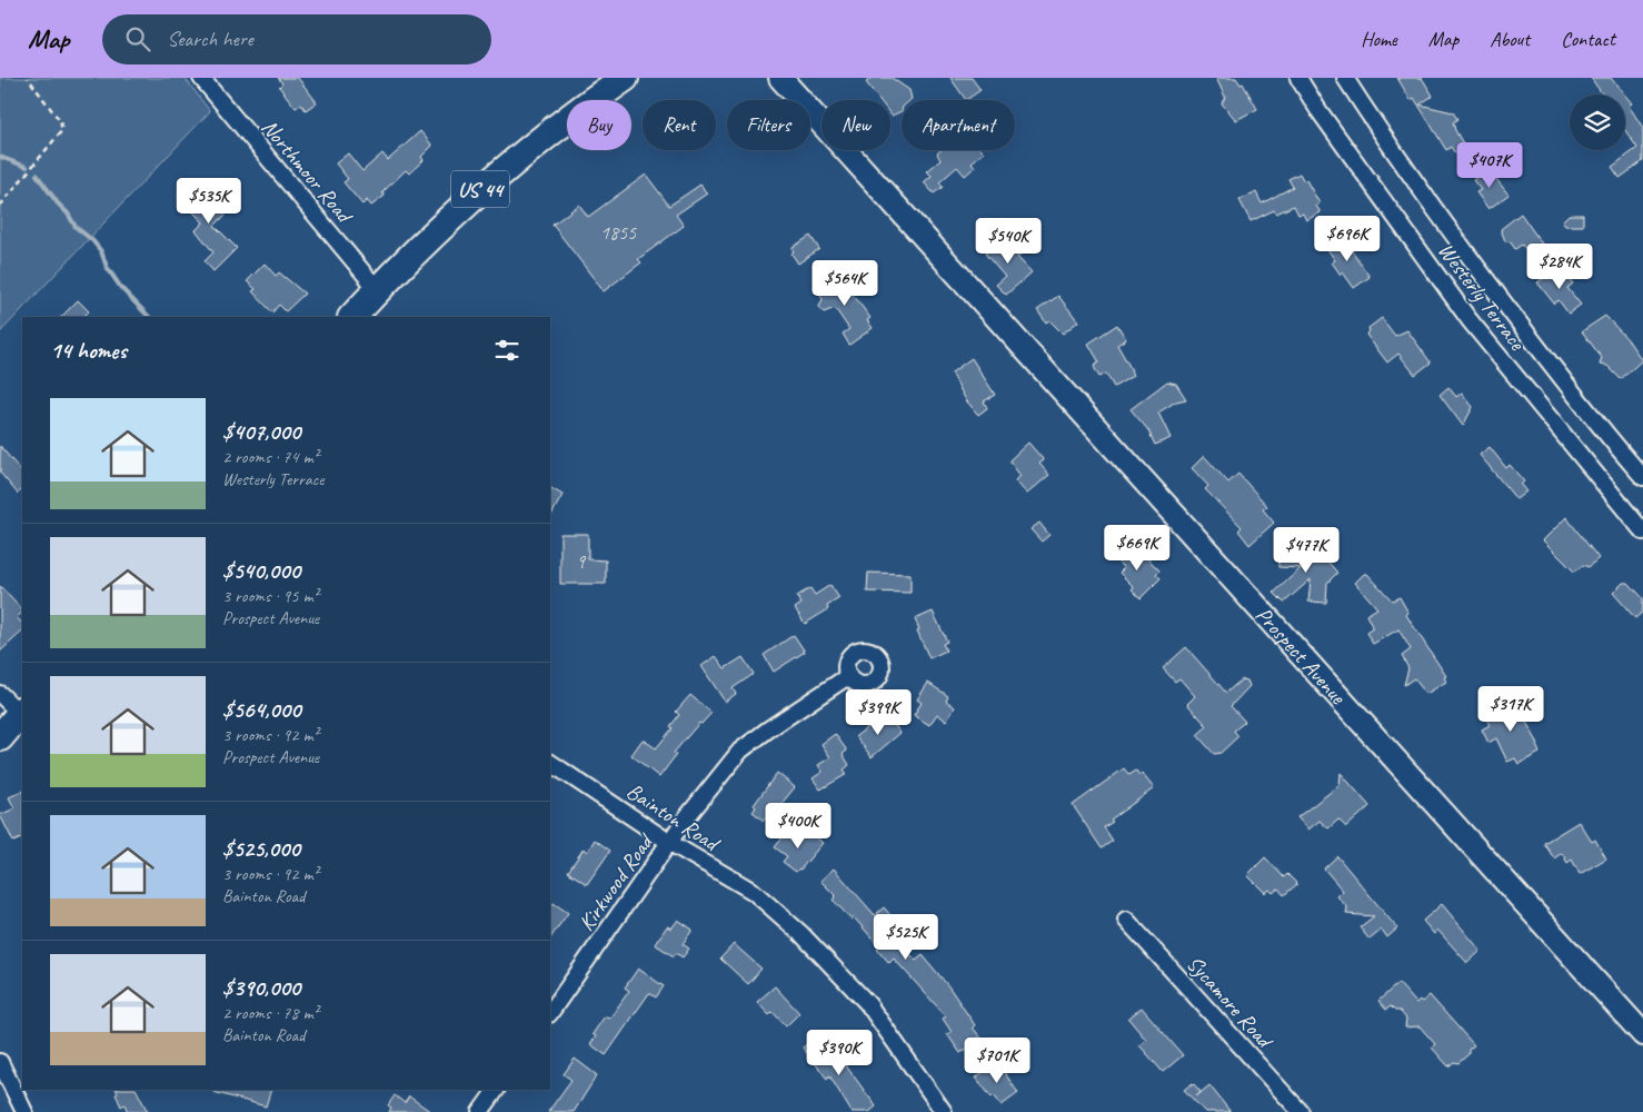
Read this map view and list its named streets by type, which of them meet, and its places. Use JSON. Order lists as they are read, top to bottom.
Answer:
{
  "streets": {
    "highway": ["US 44"],
    "main road": ["Prospect Avenue"],
    "street": [
      "Northmoor Road",
      "Westerly Terrace",
      "Bainton Road",
      "Kirkwood Road",
      "Sycamore Road"
    ]
  },
  "crossings": [
    ["Northmoor Road", "US 44"],
    ["Bainton Road", "Kirkwood Road"]
  ],
  "house_numbers": ["1855", "9"],
  "page": {
    "header": "Map",
    "search": "Search here",
    "nav": [
      "Home",
      "Map",
      "About",
      "Contact"
    ],
    "chip": [
      "Buy",
      "Rent",
      "Filters",
      "New",
      "Apartment"
    ],
    "price": [
      "$407K",
      "$535K",
      "$696K",
      "$540K",
      "$284K",
      "$564K",
      "$669K",
      "$477K",
      "$317K",
      "$399K",
      "$400K",
      "$525K",
      "$390K",
      "$701K"
    ],
    "heading": "14 homes",
    "list": [
      {
        "name": "$407,000",
        "note": "2 rooms · 74 m² · Westerly Terrace"
      },
      {
        "name": "$540,000",
        "note": "3 rooms · 95 m² · Prospect Avenue"
      },
      {
        "name": "$564,000",
        "note": "3 rooms · 92 m² · Prospect Avenue"
      },
      {
        "name": "$525,000",
        "note": "3 rooms · 92 m² · Bainton Road"
      },
      {
        "name": "$390,000",
        "note": "2 rooms · 78 m² · Bainton Road"
      }
    ]
  }
}
